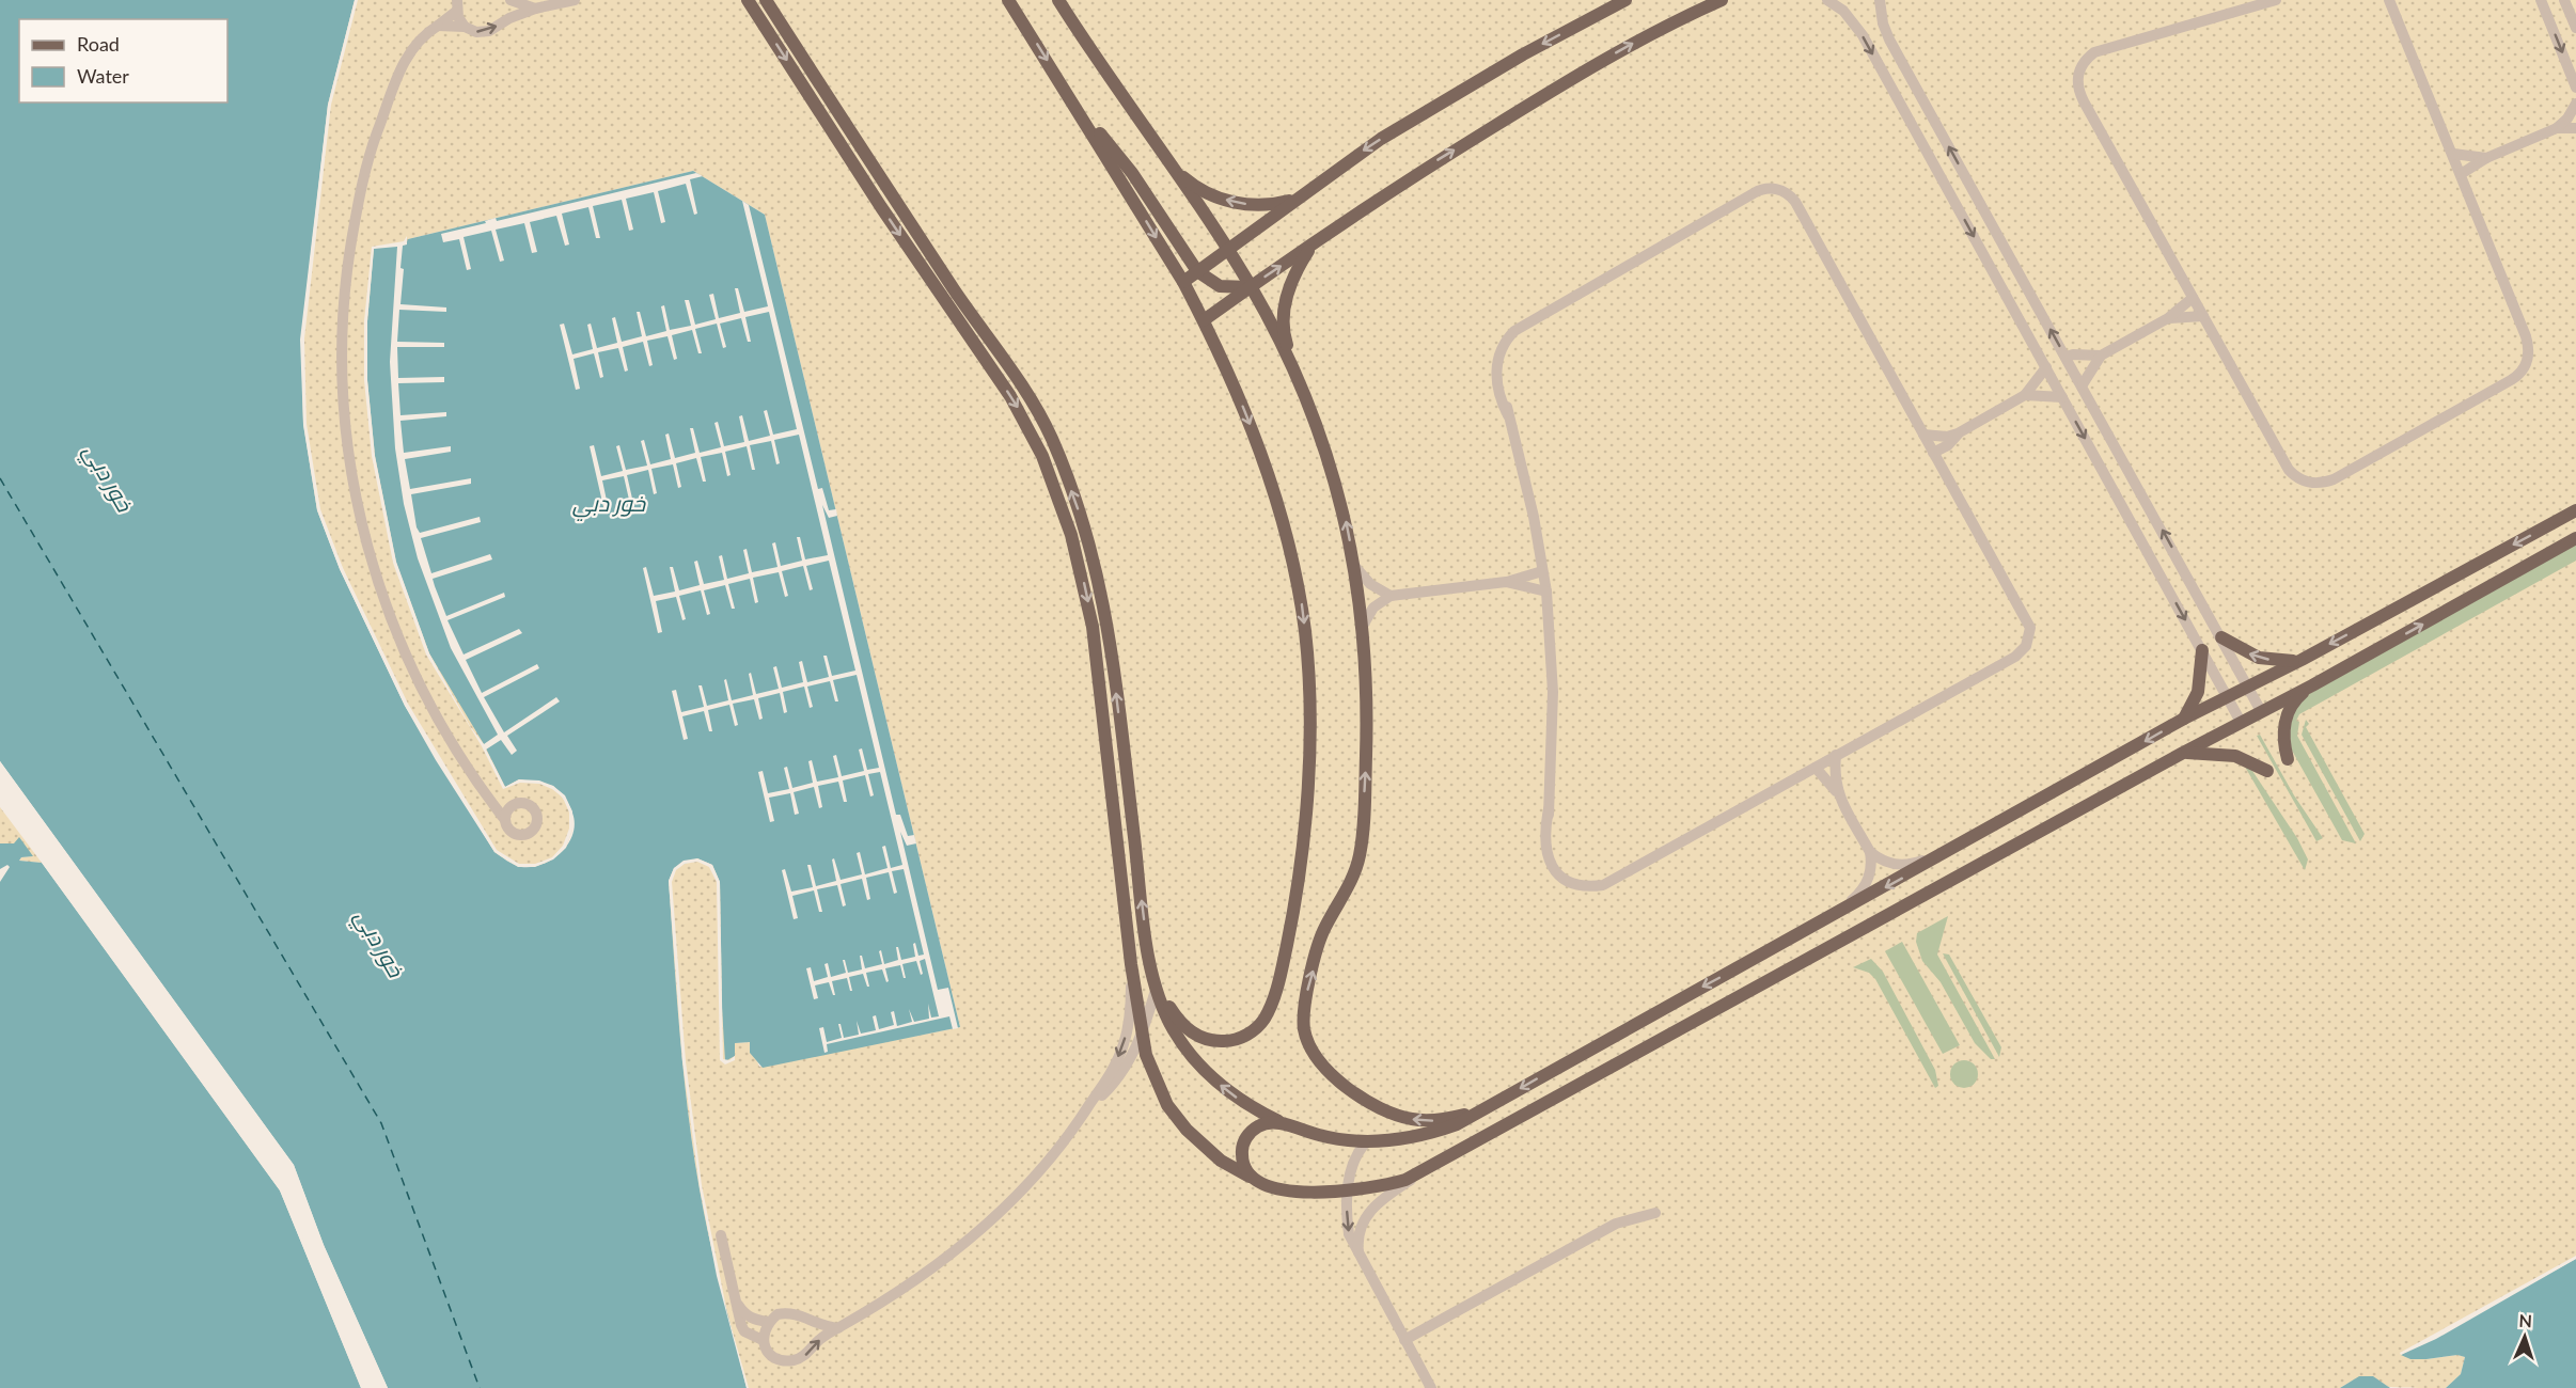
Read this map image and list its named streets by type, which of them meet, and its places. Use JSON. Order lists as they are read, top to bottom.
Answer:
{
  "water": ["خور دبي"],
  "legend": ["Road", "Water"],
  "north": "top"
}
